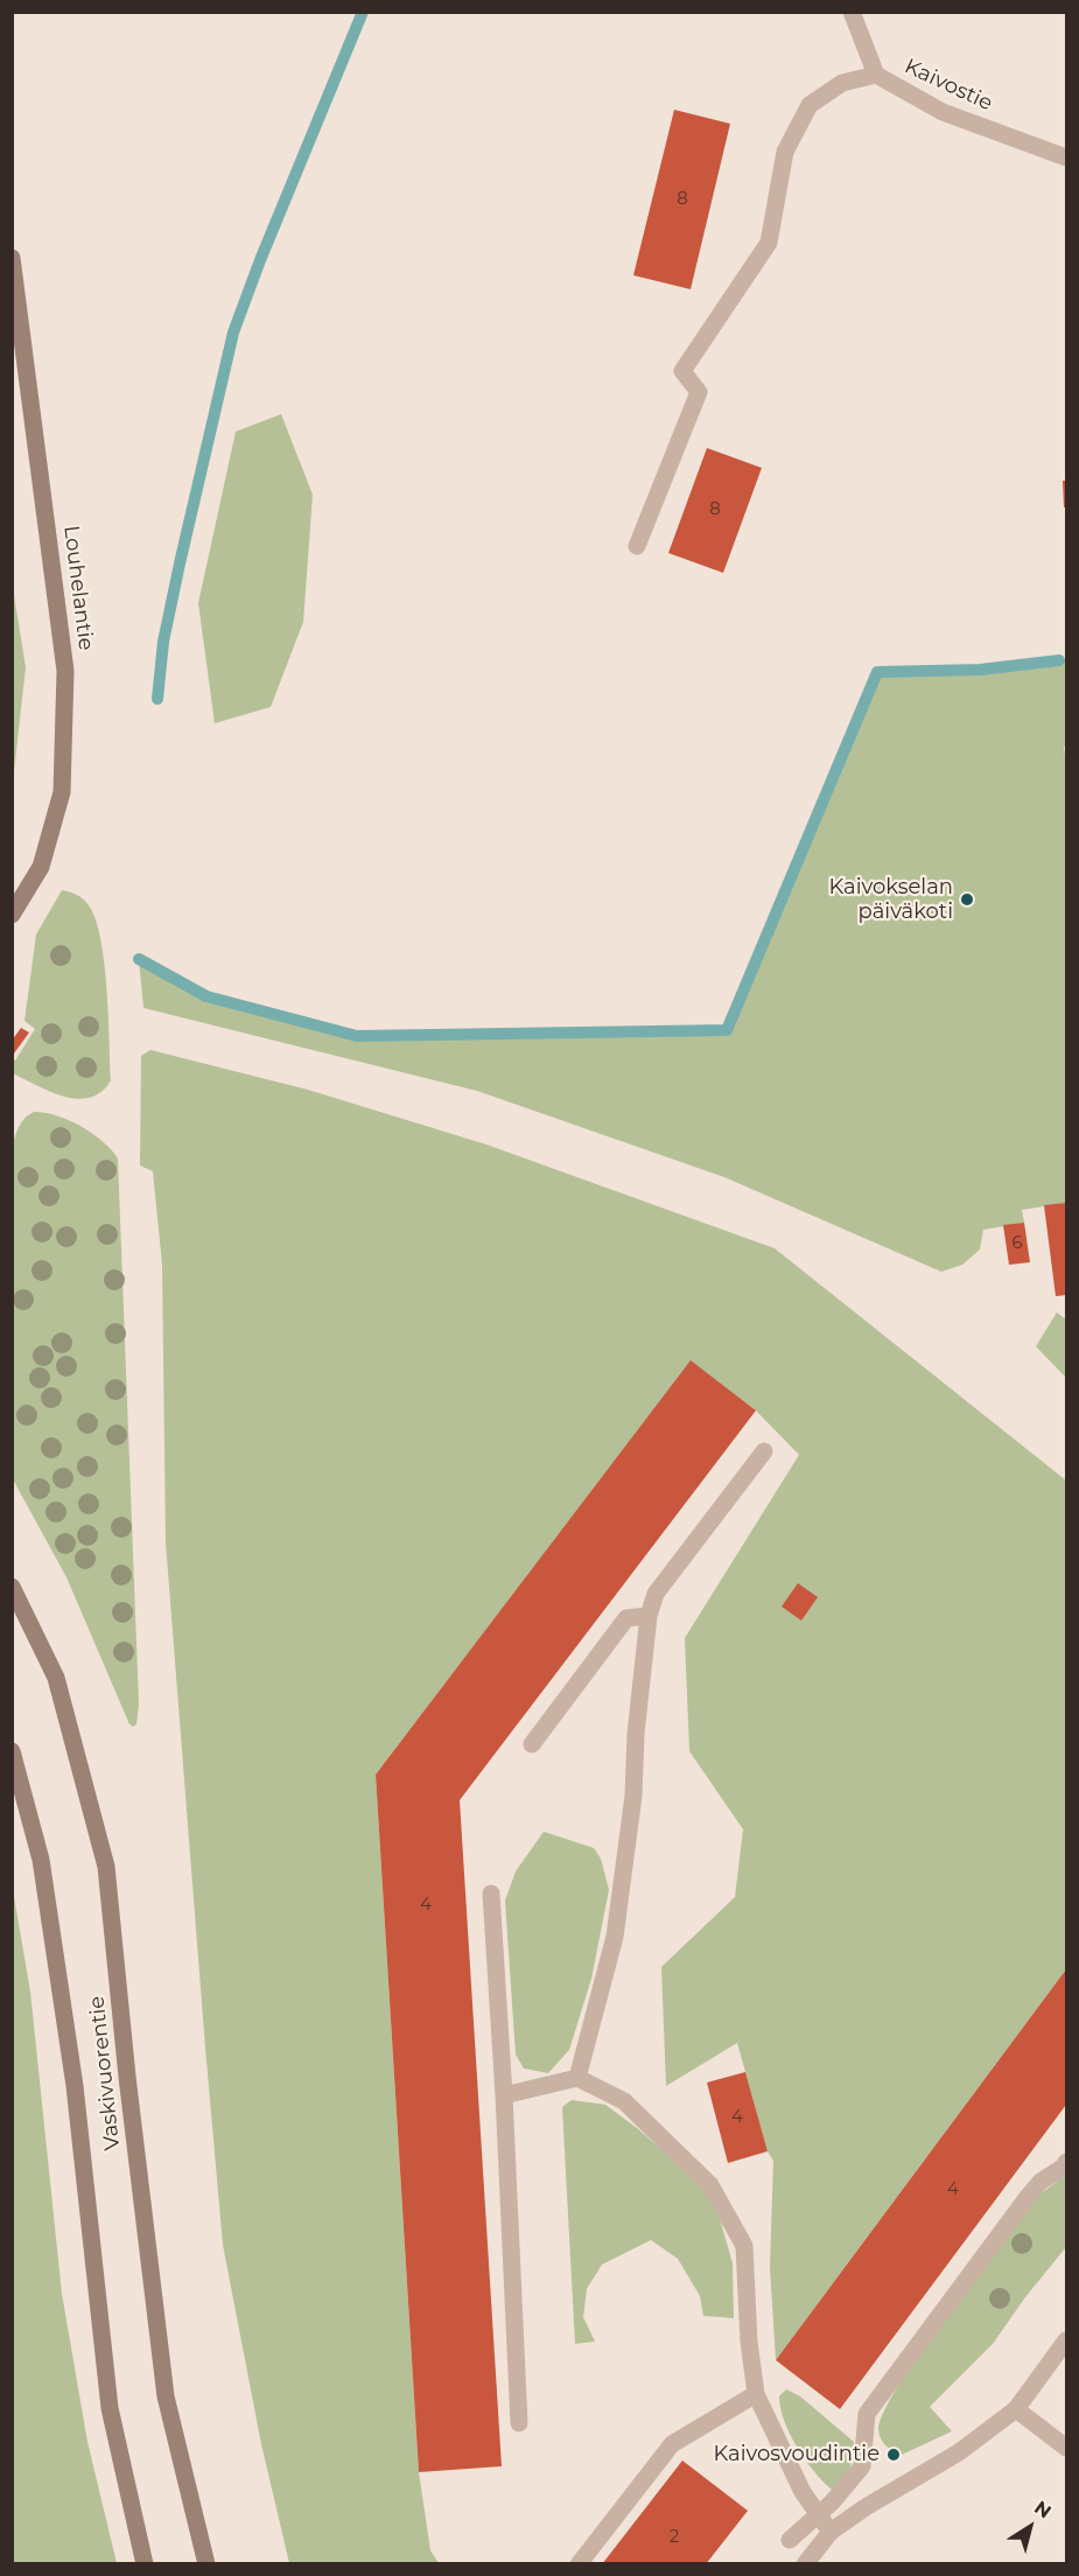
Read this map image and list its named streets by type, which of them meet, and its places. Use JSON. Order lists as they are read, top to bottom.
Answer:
{
  "streets": {
    "main road": ["Louhelantie", "Vaskivuorentie"],
    "street": ["Kaivostie"]
  },
  "places": ["Kaivokselan päiväkoti", "Kaivosvoudintie"],
  "house_numbers": [
    "8",
    "8",
    "6",
    "4",
    "4",
    "4",
    "2"
  ],
  "north": "top right"
}
